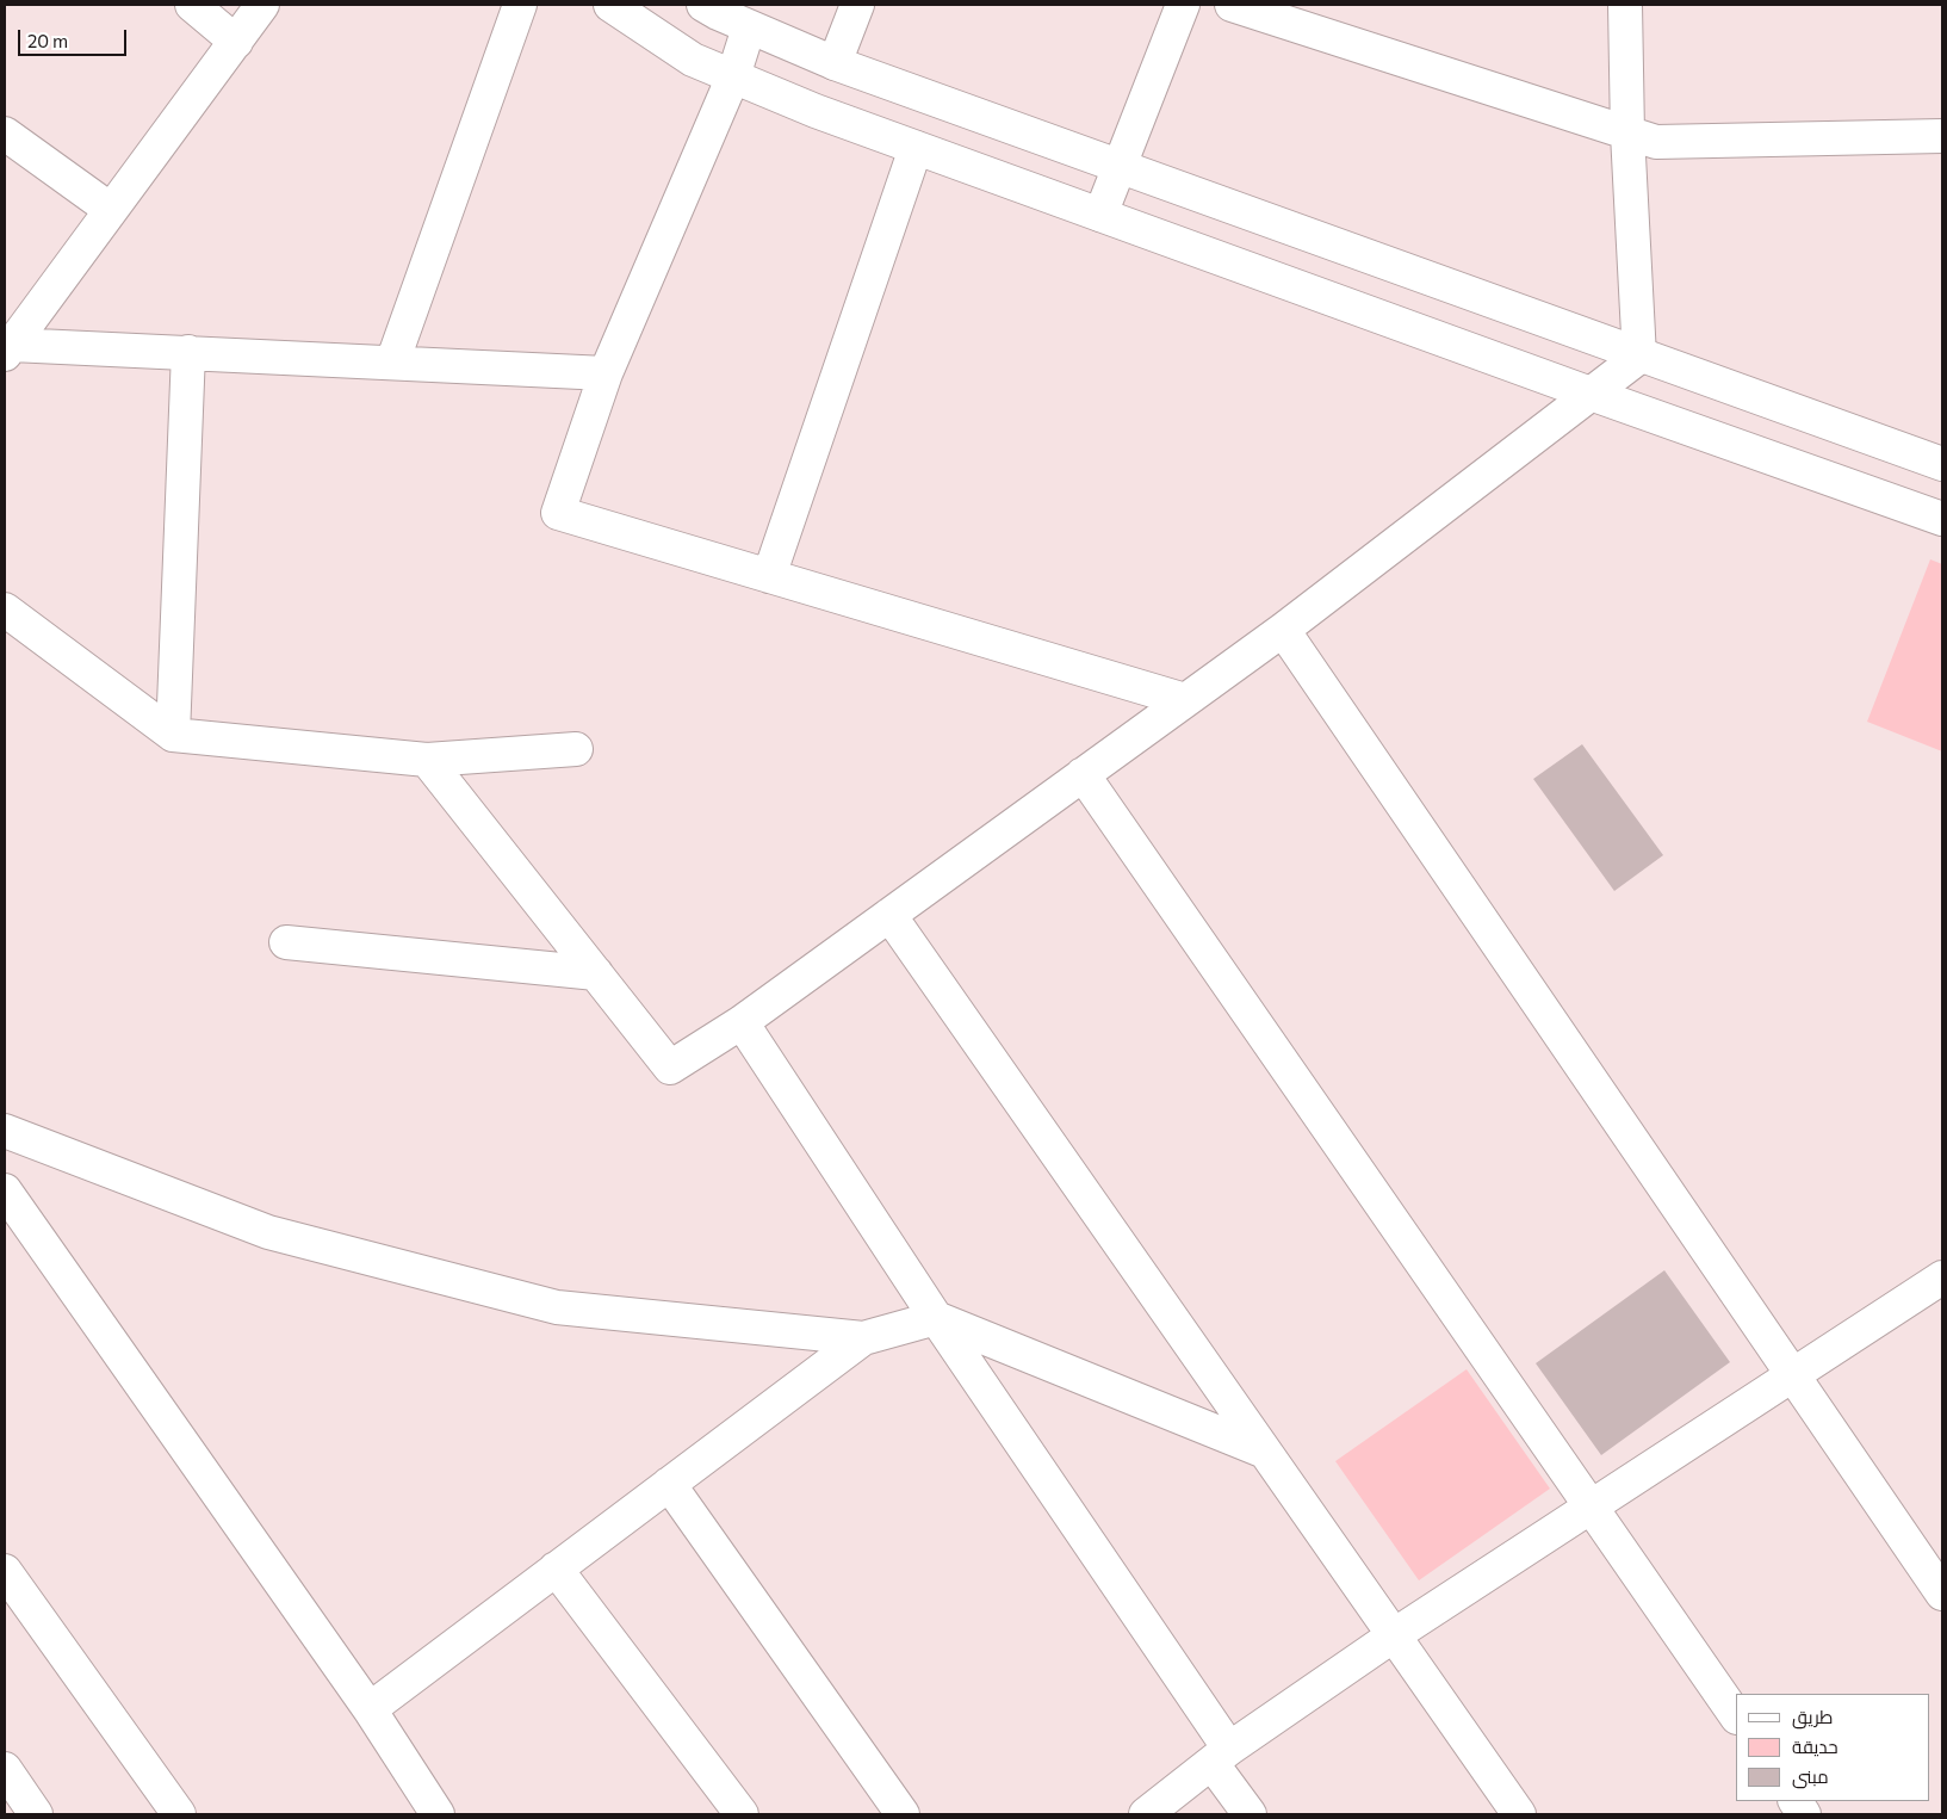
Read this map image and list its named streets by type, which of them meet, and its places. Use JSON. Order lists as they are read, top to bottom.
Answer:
{
  "legend": ["طريق", "حديقة", "مبنى"],
  "scale_bar": "20 m"
}
